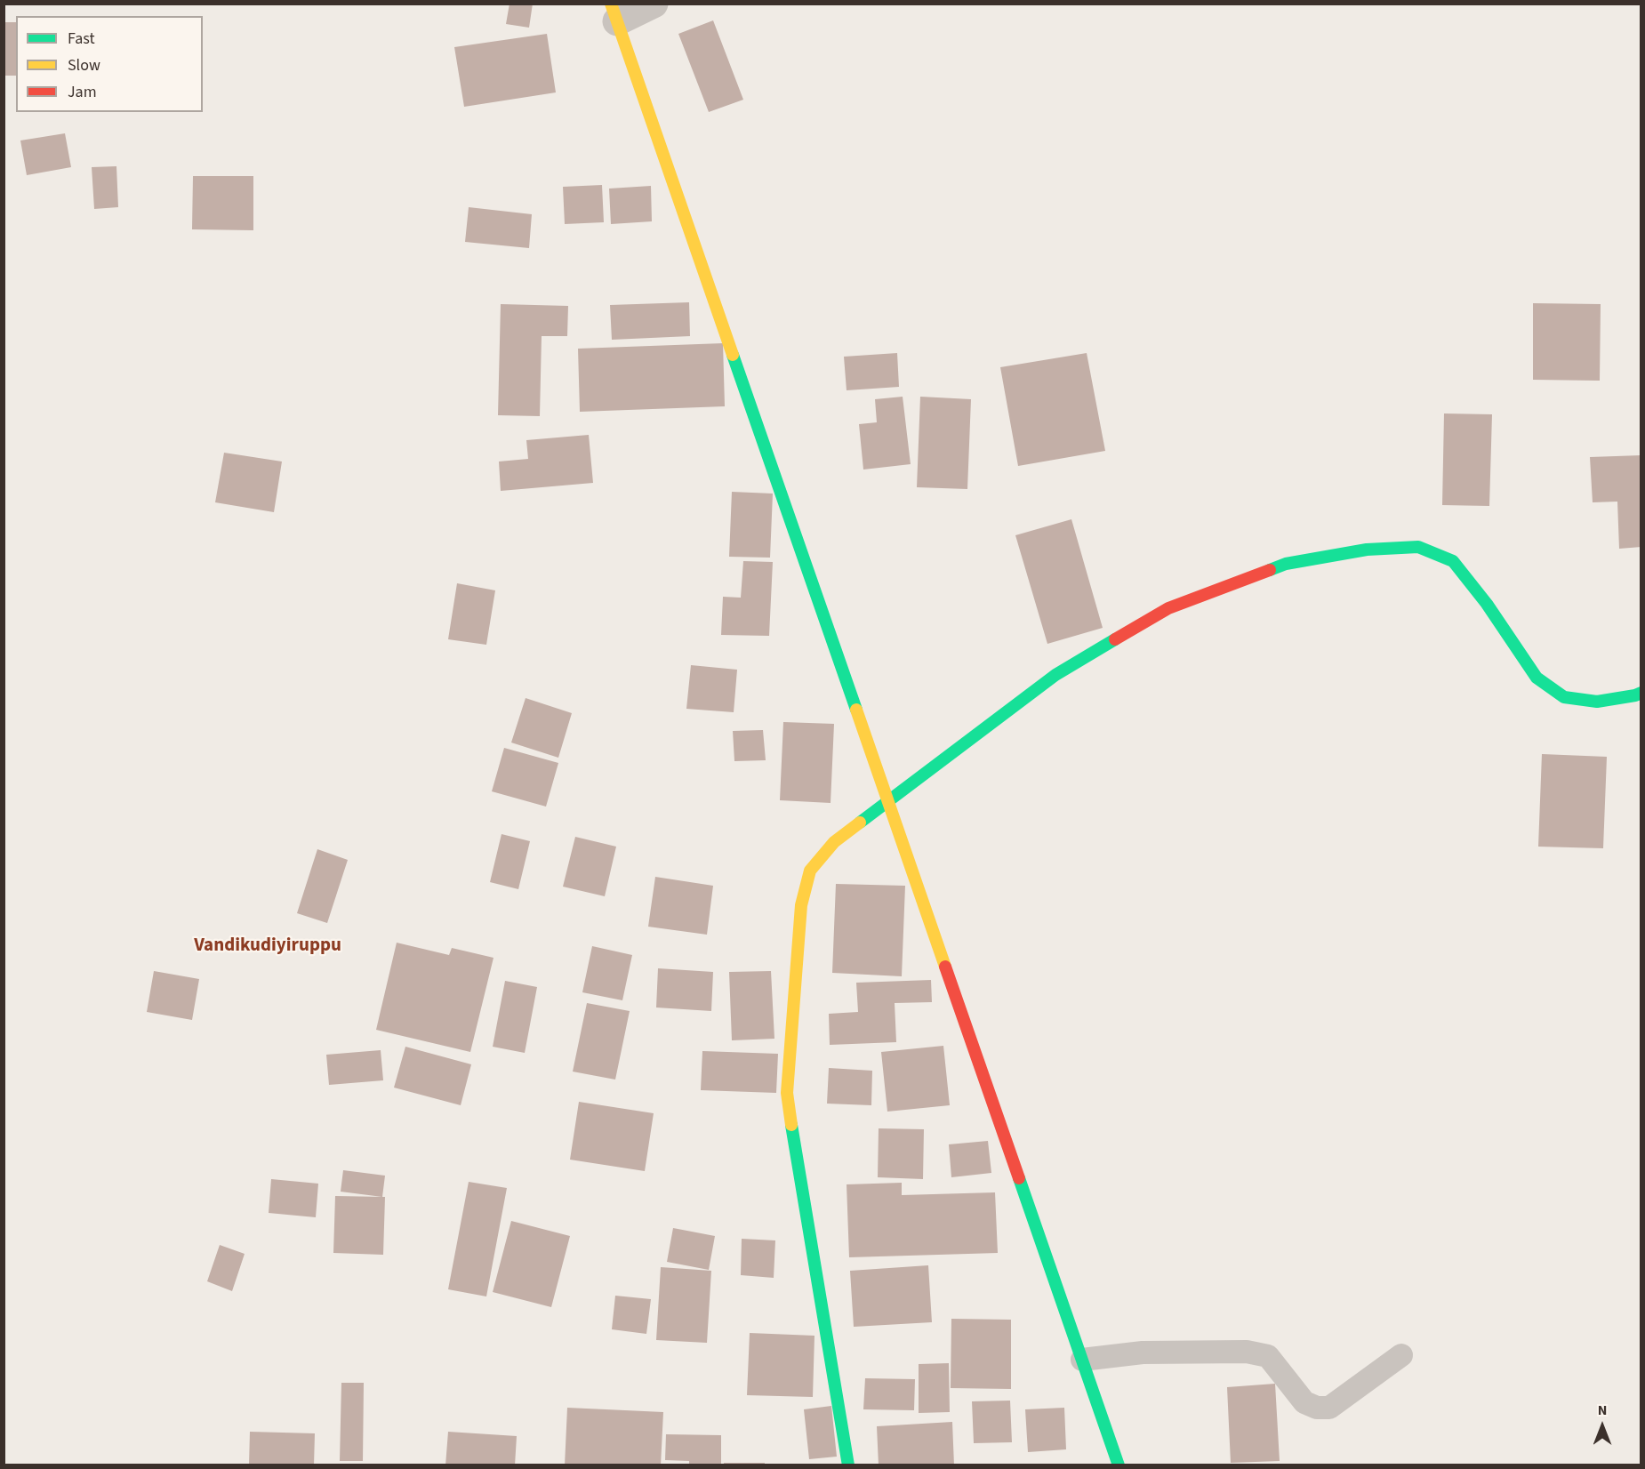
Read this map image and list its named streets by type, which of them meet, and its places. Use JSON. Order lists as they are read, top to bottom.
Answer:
{
  "districts": ["Vandikudiyiruppu"],
  "legend": ["Fast", "Slow", "Jam"],
  "north": "top"
}
